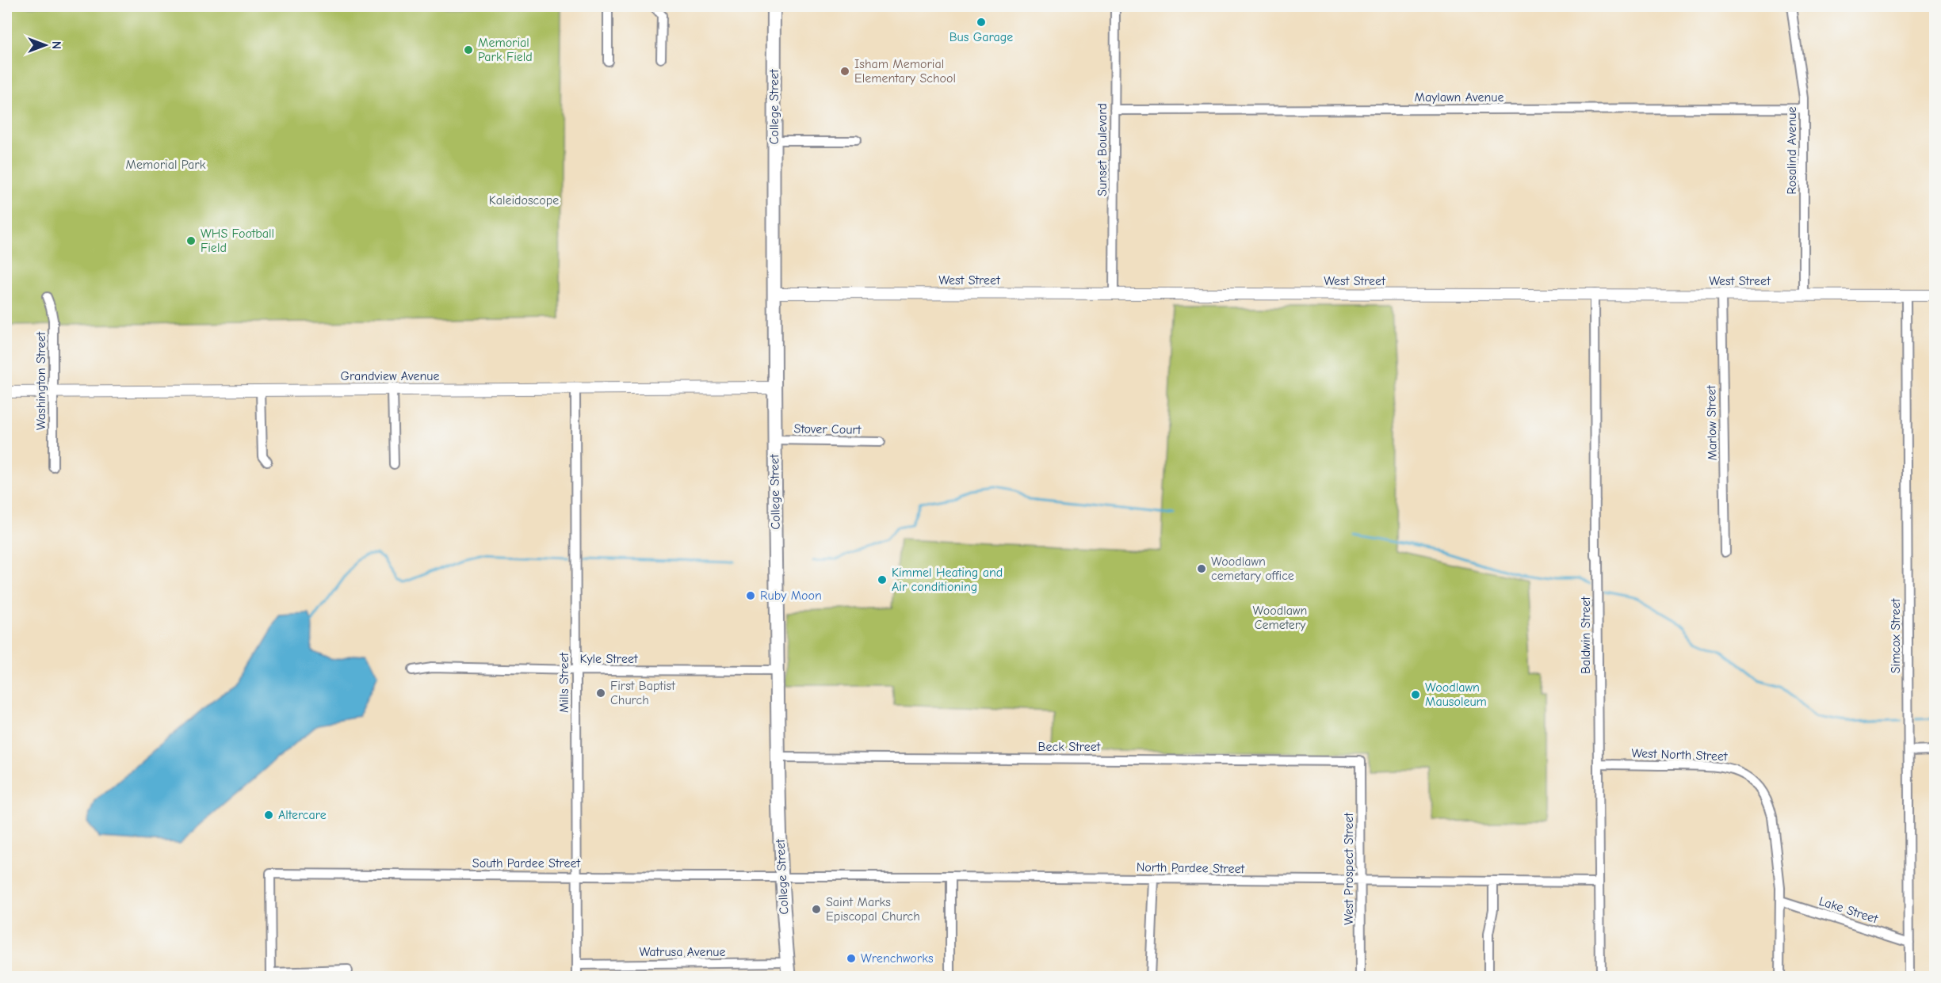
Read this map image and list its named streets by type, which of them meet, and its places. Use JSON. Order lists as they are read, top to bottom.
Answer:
{
  "streets": {
    "main road": ["College Street"],
    "street": [
      "Maylawn Avenue",
      "Sunset Boulevard",
      "Rosalind Avenue",
      "West Street",
      "Grandview Avenue",
      "Washington Street",
      "Marlow Street",
      "Stover Court",
      "Baldwin Street",
      "Simcox Street",
      "Kyle Street",
      "Mills Street",
      "Beck Street",
      "West North Street",
      "South Pardee Street",
      "North Pardee Street",
      "West Prospect Street",
      "Lake Street",
      "Watrusa Avenue"
    ]
  },
  "crossings": [
    ["Maylawn Avenue", "Sunset Boulevard"],
    ["Maylawn Avenue", "Rosalind Avenue"],
    ["College Street", "West Street"],
    ["College Street", "Grandview Avenue"],
    ["College Street", "Stover Court"],
    ["College Street", "Kyle Street"],
    ["College Street", "Beck Street"],
    ["College Street", "South Pardee Street"],
    ["College Street", "North Pardee Street"],
    ["College Street", "Watrusa Avenue"],
    ["Sunset Boulevard", "West Street"],
    ["Rosalind Avenue", "West Street"],
    ["West Street", "Marlow Street"],
    ["West Street", "Baldwin Street"],
    ["West Street", "Simcox Street"],
    ["Grandview Avenue", "Washington Street"],
    ["Grandview Avenue", "Mills Street"],
    ["Baldwin Street", "West North Street"],
    ["Baldwin Street", "North Pardee Street"],
    ["Simcox Street", "Lake Street"],
    ["Kyle Street", "Mills Street"],
    ["Mills Street", "South Pardee Street"],
    ["Mills Street", "Watrusa Avenue"],
    ["Beck Street", "West Prospect Street"],
    ["West North Street", "Lake Street"],
    ["South Pardee Street", "North Pardee Street"],
    ["North Pardee Street", "West Prospect Street"]
  ],
  "parks": ["Memorial Park", "Kaleidoscope", "Woodlawn Cemetery"],
  "places": [
    "Bus Garage",
    "Memorial Park Field",
    "Isham Memorial Elementary School",
    "WHS Football Field",
    "Woodlawn cemetary office",
    "Kimmel Heating and Air conditioning",
    "Ruby Moon",
    "First Baptist Church",
    "Woodlawn Mausoleum",
    "Altercare",
    "Saint Marks Episcopal Church",
    "Wrenchworks"
  ],
  "north": "right"
}
